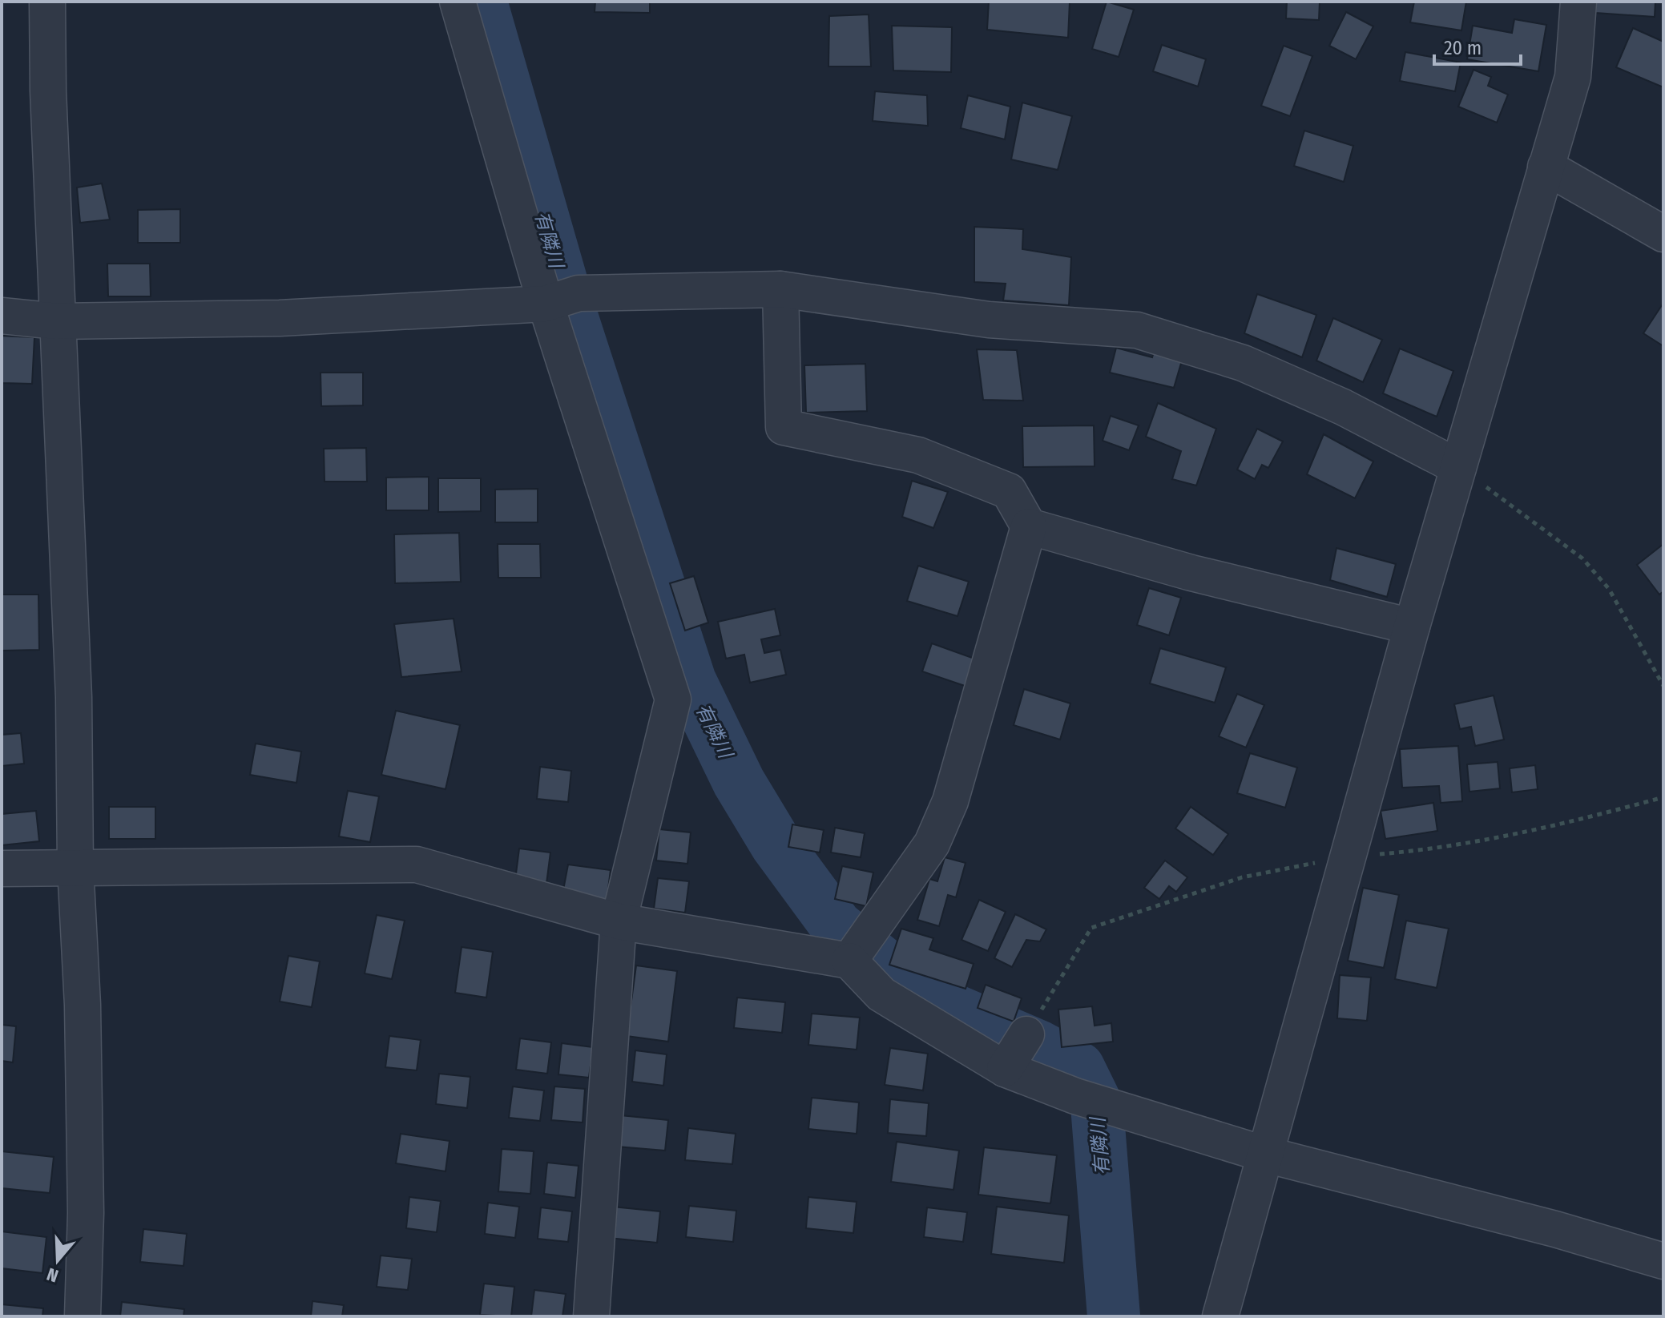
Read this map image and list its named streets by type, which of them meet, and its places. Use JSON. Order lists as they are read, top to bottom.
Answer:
{
  "water": ["有隣川"],
  "scale_bar": "20 m",
  "north": "bottom"
}
